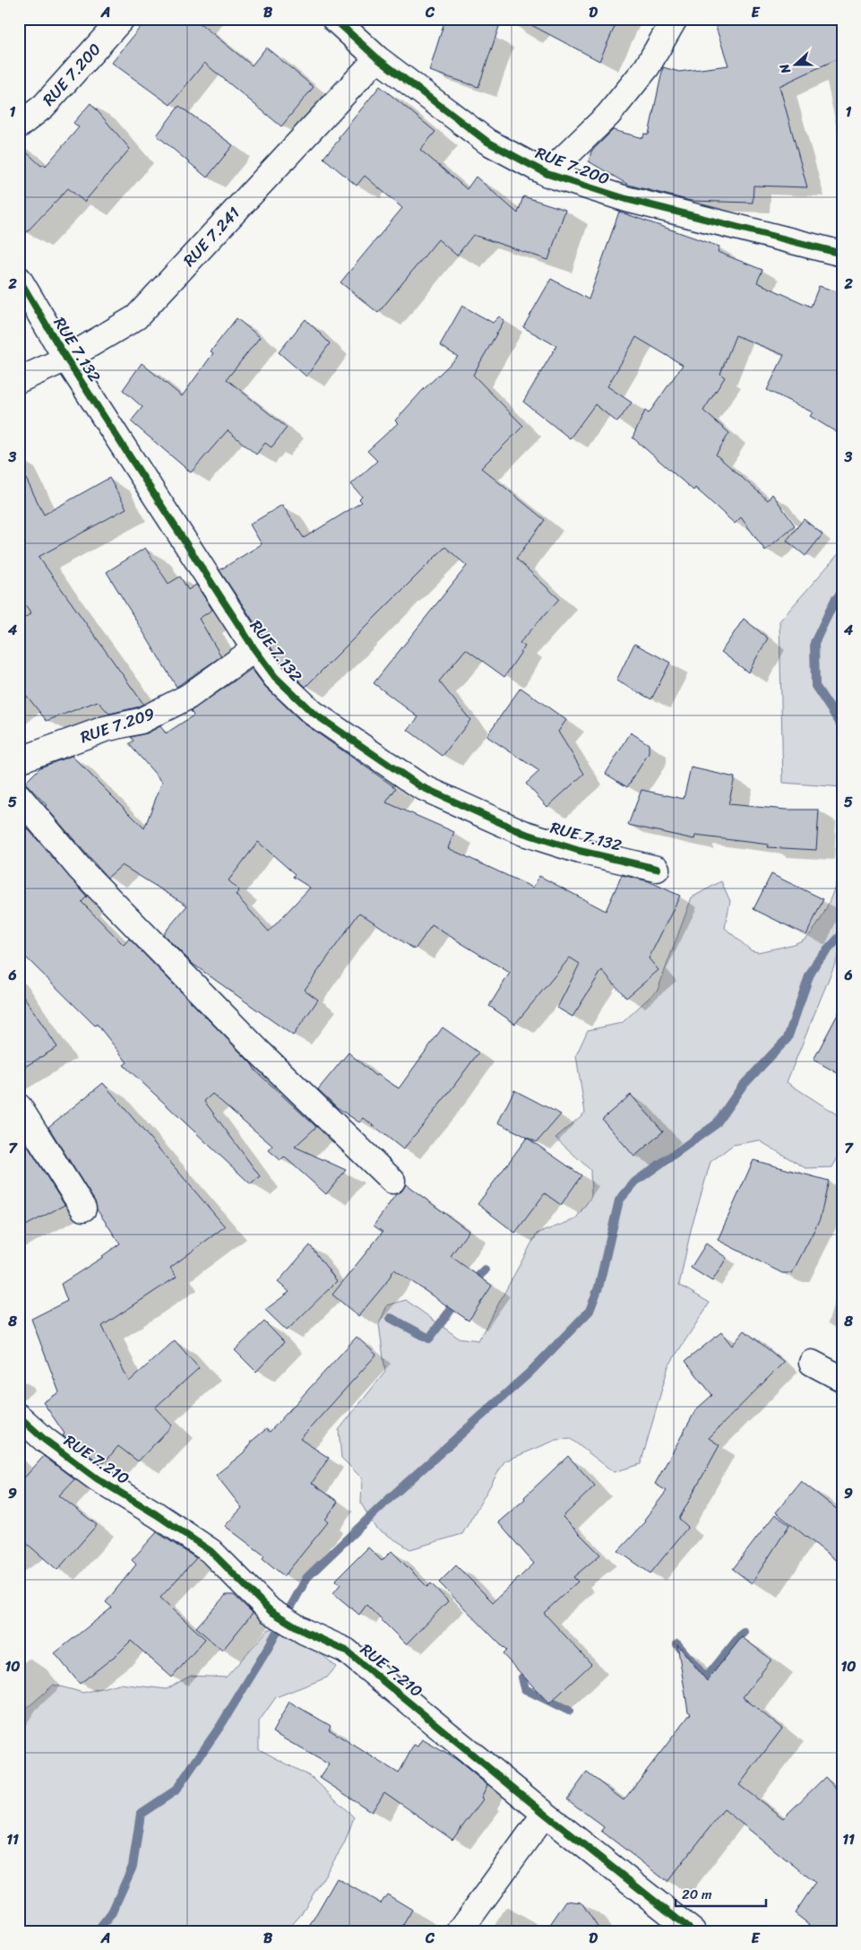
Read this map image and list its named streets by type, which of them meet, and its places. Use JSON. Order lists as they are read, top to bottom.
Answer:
{
  "streets": {
    "street": [
      "RUE 7.200",
      "RUE 7.241",
      "RUE 7.132",
      "RUE 7.209",
      "RUE 7.210"
    ]
  },
  "crossings": [
    ["RUE 7.200", "RUE 7.241"],
    ["RUE 7.241", "RUE 7.132"],
    ["RUE 7.132", "RUE 7.209"]
  ],
  "scale_bar": "20 m",
  "north": "left",
  "grid": {
    "columns": [
      "A",
      "B",
      "C",
      "D",
      "E"
    ],
    "rows": [
      "1",
      "2",
      "3",
      "4",
      "5",
      "6",
      "7",
      "8",
      "9",
      "10",
      "11"
    ]
  }
}
